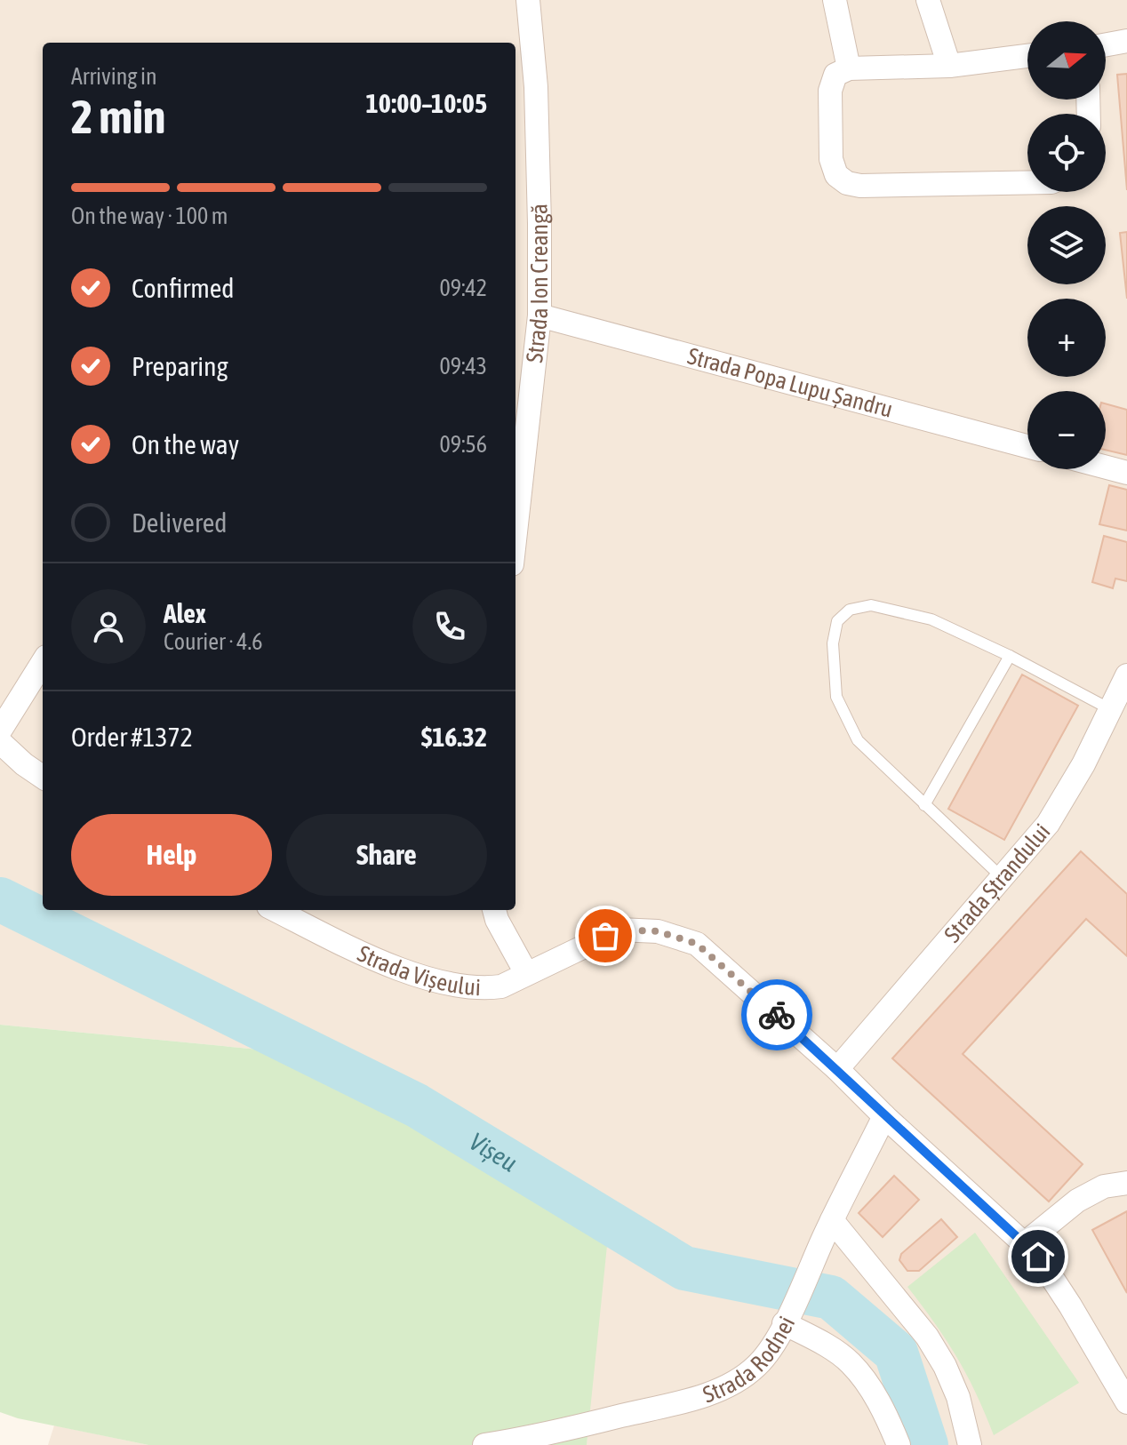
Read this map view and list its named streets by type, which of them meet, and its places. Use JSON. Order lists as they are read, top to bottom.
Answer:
{
  "streets": {
    "street": [
      "Strada Ion Creangă",
      "Strada Popa Lupu Șandru",
      "Strada Ștrandului",
      "Strada Vișeului",
      "Strada Rodnei"
    ]
  },
  "crossings": [
    ["Strada Ion Creangă", "Strada Popa Lupu Șandru"],
    ["Strada Ștrandului", "Strada Vișeului"],
    ["Strada Vișeului", "Strada Rodnei"]
  ],
  "water": ["Vișeu"],
  "north": "right",
  "page": {
    "map_buttons": ["+", "−"],
    "heading": ["2 min", "Arriving in", "10:00–10:05"],
    "panel": [
      "Alex",
      "Courier · 4.6",
      "Order #1372",
      "$16.32"
    ],
    "bar": "On the way · 100 m",
    "list": [
      ["Confirmed", "09:42"],
      ["Preparing", "09:43"],
      ["On the way", "09:56"],
      "Delivered"
    ],
    "buttons": ["Help", "Share"]
  }
}
